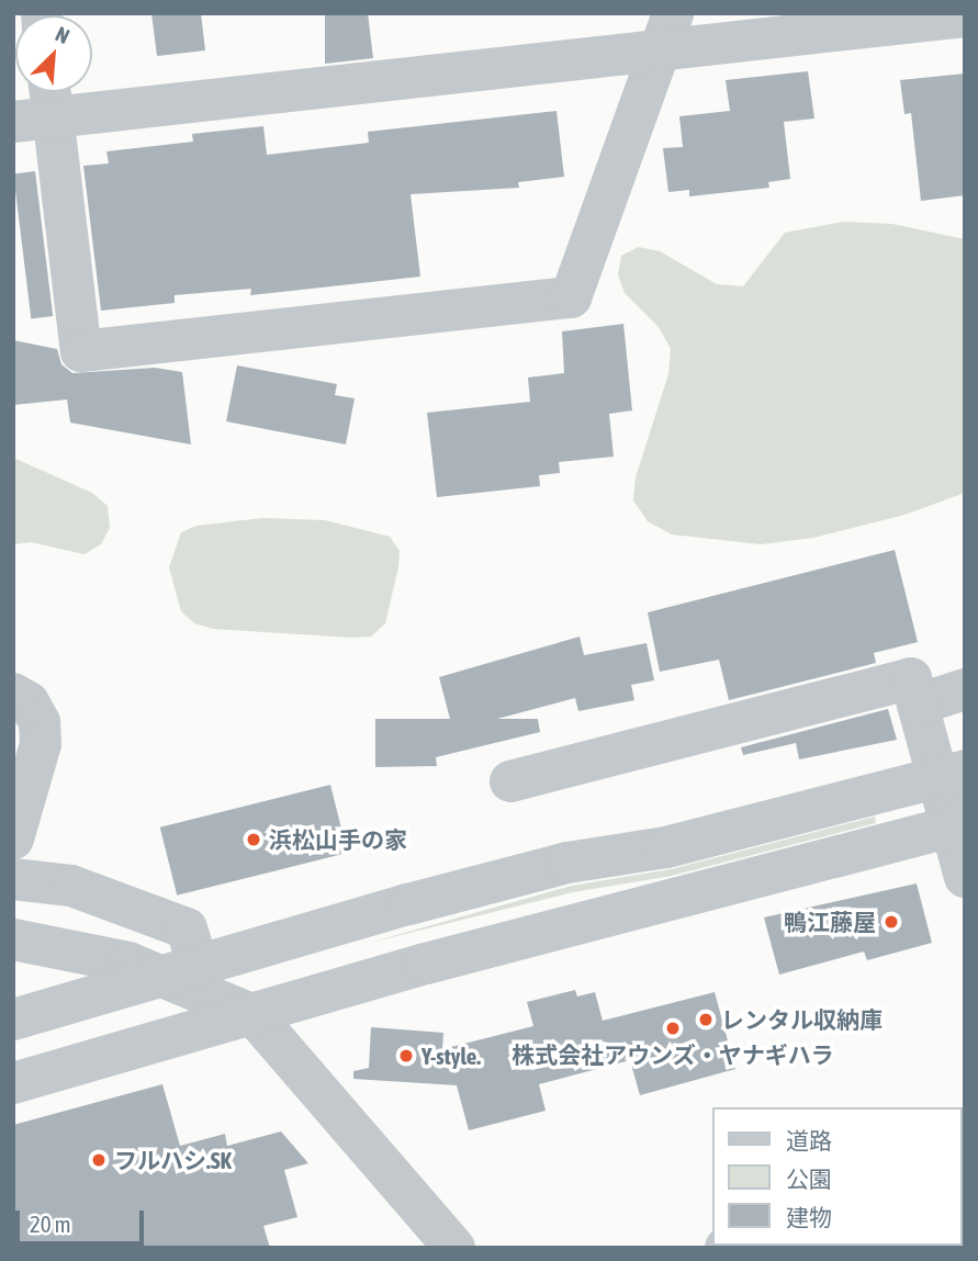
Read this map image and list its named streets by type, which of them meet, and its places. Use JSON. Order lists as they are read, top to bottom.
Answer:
{
  "places": [
    "浜松山手の家",
    "鴨江藤屋",
    "レンタル収納庫",
    "株式会社アウンズ・ヤナギハラ",
    "Y-style.",
    "フルハシ.SK"
  ],
  "legend": ["道路", "公園", "建物"],
  "scale_bar": "20 m",
  "north": "top right"
}
